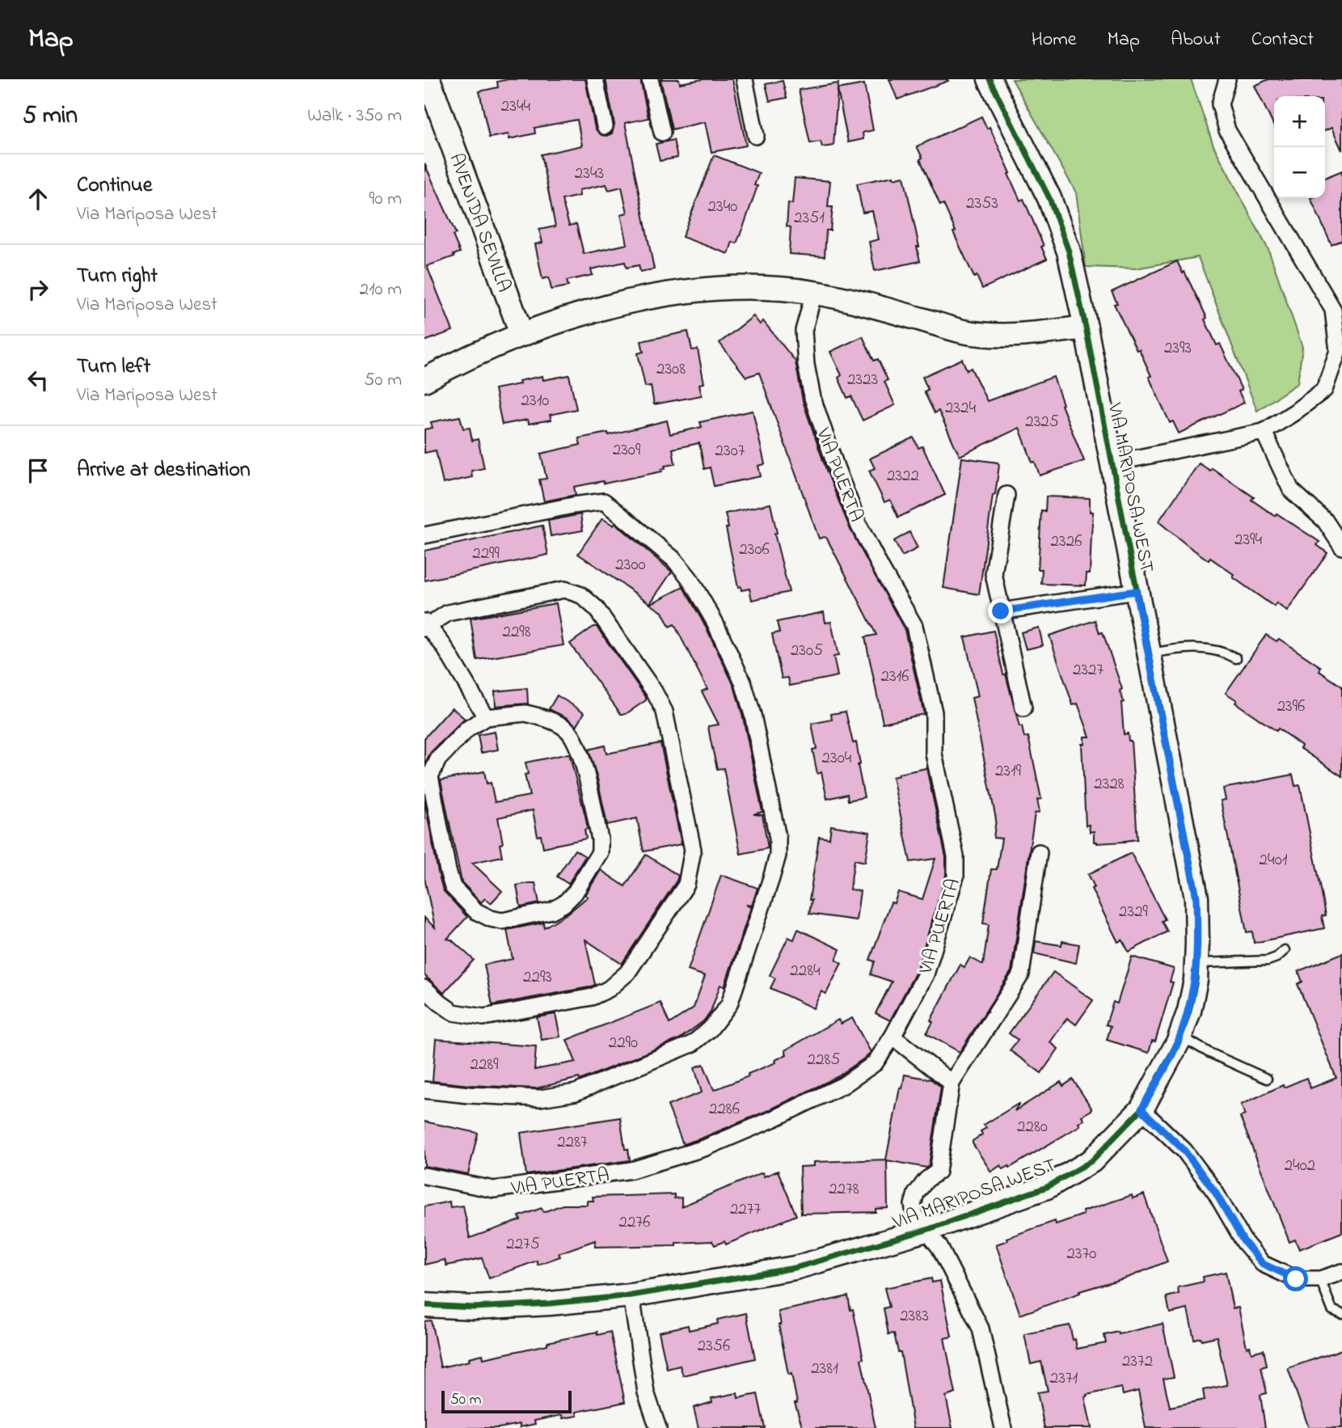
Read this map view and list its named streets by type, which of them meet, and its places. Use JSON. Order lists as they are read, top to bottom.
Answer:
{
  "streets": {
    "street": ["AVENIDA SEVILLA", "VIA PUERTA", "VIA MARIPOSA WEST"]
  },
  "house_numbers": [
    "2344",
    "2343",
    "2353",
    "2340",
    "2351",
    "2393",
    "2308",
    "2323",
    "2310",
    "2324",
    "2325",
    "2309",
    "2307",
    "2322",
    "2394",
    "2326",
    "2306",
    "2299",
    "2300",
    "2298",
    "2305",
    "2327",
    "2316",
    "2396",
    "2304",
    "2319",
    "2328",
    "2401",
    "2329",
    "2284",
    "2293",
    "2290",
    "2285",
    "2289",
    "2286",
    "2280",
    "2287",
    "2402",
    "2278",
    "2277",
    "2276",
    "2275",
    "2370",
    "2383",
    "2356",
    "2372",
    "2381",
    "2371"
  ],
  "scale_bar": "50 m",
  "page": {
    "header": "Map",
    "nav": [
      "Home",
      "Map",
      "About",
      "Contact"
    ],
    "heading": ["5 min", "Walk · 350 m"],
    "map_buttons": ["+", "−"],
    "list": [
      ["Continue", "Via Mariposa West", "90 m"],
      ["Turn right", "Via Mariposa West", "210 m"],
      ["Turn left", "Via Mariposa West", "50 m"],
      "Arrive at destination"
    ],
    "scale": "50 m"
  }
}
